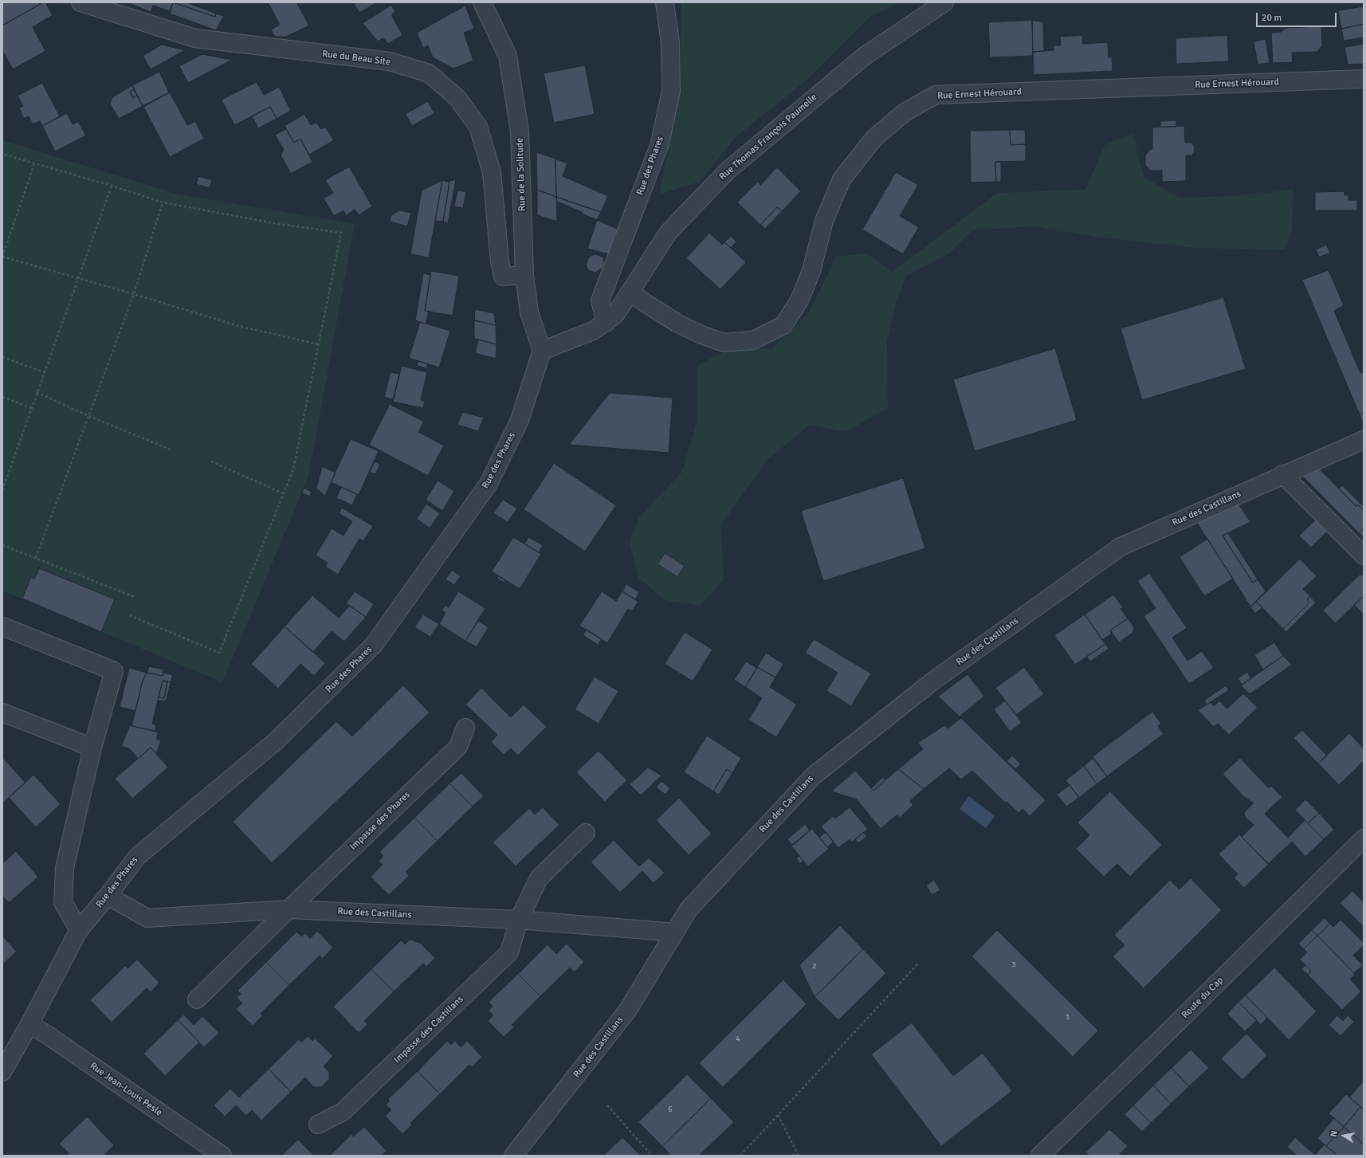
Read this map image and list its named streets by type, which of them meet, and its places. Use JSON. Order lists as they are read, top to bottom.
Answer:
{
  "streets": {
    "street": [
      "Rue du Beau Site",
      "Rue Ernest Hérouard",
      "Rue Thomas François Paumelle",
      "Rue des Phares",
      "Rue de la Solitude",
      "Rue des Castillans",
      "Impasse des Phares",
      "Route du Cap",
      "Impasse des Castillans",
      "Rue Jean-Louis Pesle"
    ]
  },
  "crossings": [
    ["Rue du Beau Site", "Rue de la Solitude"],
    ["Rue Ernest Hérouard", "Rue Thomas François Paumelle"],
    ["Rue Thomas François Paumelle", "Rue des Phares"],
    ["Rue Thomas François Paumelle", "Rue de la Solitude"],
    ["Rue des Phares", "Rue de la Solitude"],
    ["Rue des Phares", "Rue des Castillans"],
    ["Rue des Phares", "Rue Jean-Louis Pesle"],
    ["Rue des Castillans", "Impasse des Phares"],
    ["Rue des Castillans", "Impasse des Castillans"]
  ],
  "house_numbers": [
    "3",
    "2",
    "1",
    "4",
    "6"
  ],
  "scale_bar": "20 m",
  "north": "left"
}
